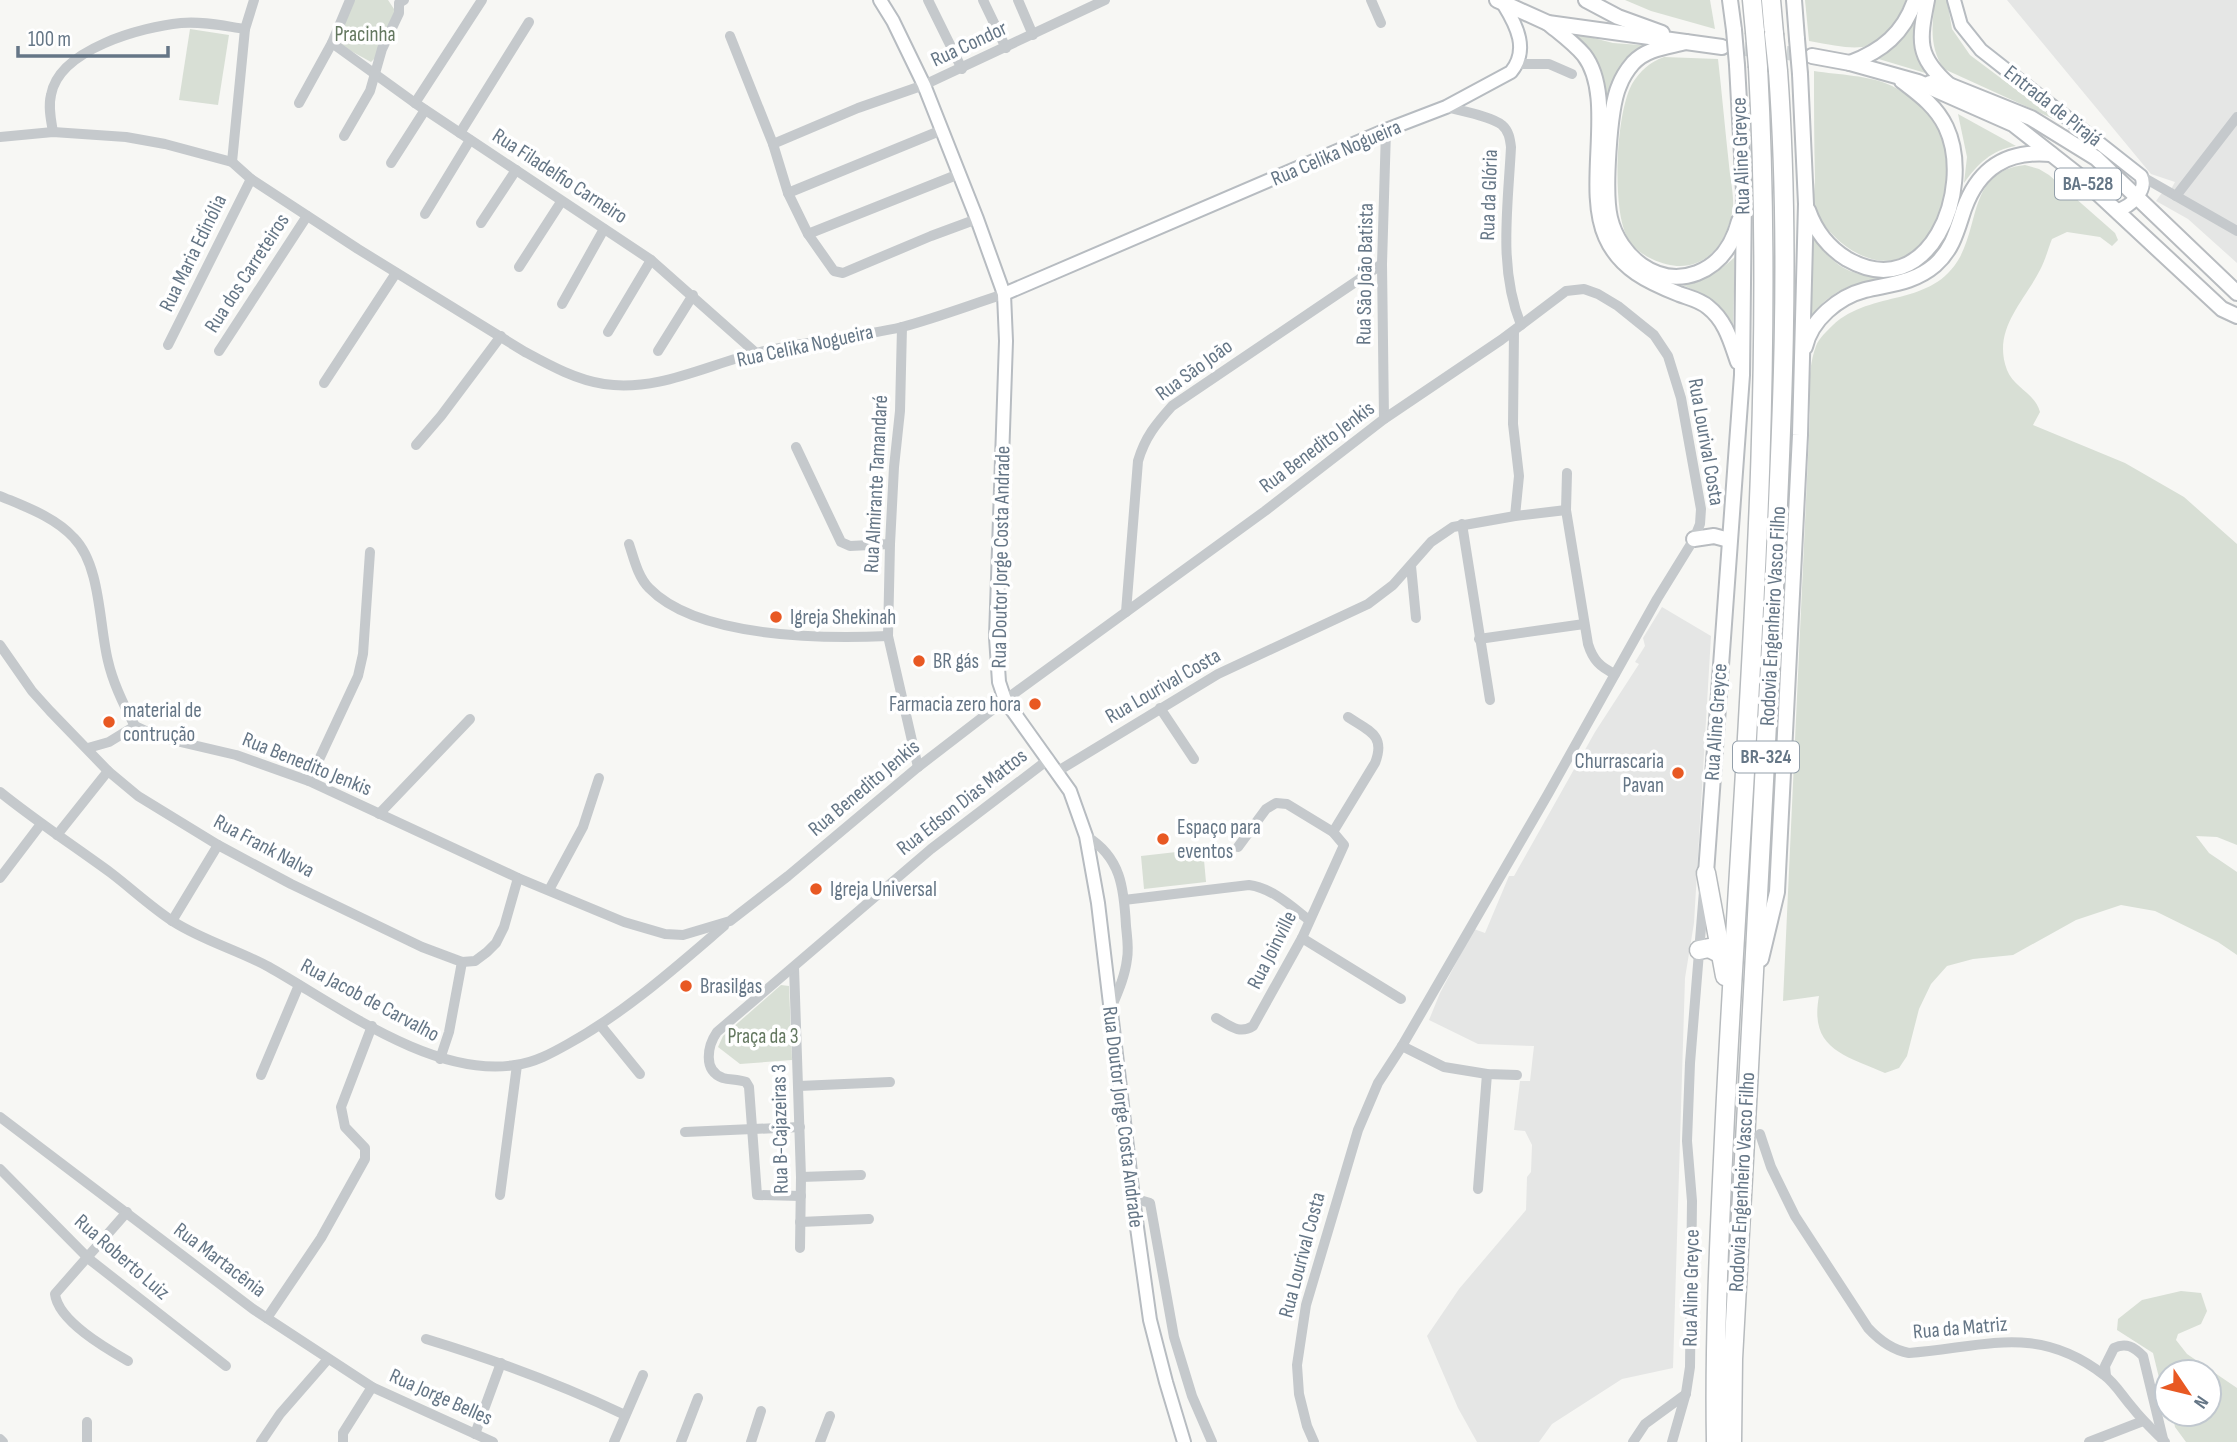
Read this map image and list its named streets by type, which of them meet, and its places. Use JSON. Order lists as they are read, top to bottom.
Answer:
{
  "streets": {
    "highway": ["Rodovia Engenheiro Vasco Filho", "BR-324"],
    "main road": [
      "Entrada de Pirajá",
      "Rua Celika Nogueira",
      "Rua Aline Greyce",
      "BA-528",
      "Rua Doutor Jorge Costa Andrade"
    ],
    "street": [
      "Rua Condor",
      "Rua Filadelfio Carneiro",
      "Rua da Glória",
      "Rua Maria Edinólia",
      "Rua dos Carreteiros",
      "Rua São João Batista",
      "Rua São João",
      "Rua Lourival Costa",
      "Rua Benedito Jenkis",
      "Rua Almirante Tamandaré",
      "Rua Edson Dias Mattos",
      "Rua Frank Nalva",
      "Rua Joinville",
      "Rua Jacob de Carvalho",
      "Rua B-Cajazeiras 3",
      "Rua Roberto Luiz",
      "Rua Martacênia",
      "Rua da Matriz",
      "Rua Jorge Belles"
    ]
  },
  "crossings": [
    ["Rua Condor", "Rua Doutor Jorge Costa Andrade"],
    ["Rua Celika Nogueira", "Rua Filadelfio Carneiro"],
    ["Rua Celika Nogueira", "Rua da Glória"],
    ["Rua Celika Nogueira", "Rua Maria Edinólia"],
    ["Rua Celika Nogueira", "Rua dos Carreteiros"],
    ["Rua Celika Nogueira", "Rua São João Batista"],
    ["Rua Celika Nogueira", "Rua Almirante Tamandaré"],
    ["Rua Celika Nogueira", "Rua Doutor Jorge Costa Andrade"],
    ["Rua da Glória", "Rua Lourival Costa"],
    ["Rua da Glória", "Rua Benedito Jenkis"],
    ["Rua São João Batista", "Rua São João"],
    ["Rua São João Batista", "Rua Benedito Jenkis"],
    ["Rua São João", "Rua Benedito Jenkis"],
    ["Rua Lourival Costa", "Rua Benedito Jenkis"],
    ["Rua Lourival Costa", "Rua Doutor Jorge Costa Andrade"],
    ["Rua Benedito Jenkis", "Rua Almirante Tamandaré"],
    ["Rua Benedito Jenkis", "Rua Doutor Jorge Costa Andrade"],
    ["Rua Benedito Jenkis", "Rua Jacob de Carvalho"],
    ["Rua Doutor Jorge Costa Andrade", "Rua Edson Dias Mattos"],
    ["Rua Edson Dias Mattos", "Rua B-Cajazeiras 3"],
    ["Rua Martacênia", "Rua Jorge Belles"]
  ],
  "parks": ["Pracinha", "Praça da 3"],
  "places": [
    "Igreja Shekinah",
    "BR gás",
    "Farmacia zero hora",
    "material de contrução",
    "Churrascaria Pavan",
    "Espaço para eventos",
    "Igreja Universal",
    "Brasilgas"
  ],
  "scale_bar": "100 m",
  "north": "bottom right"
}
